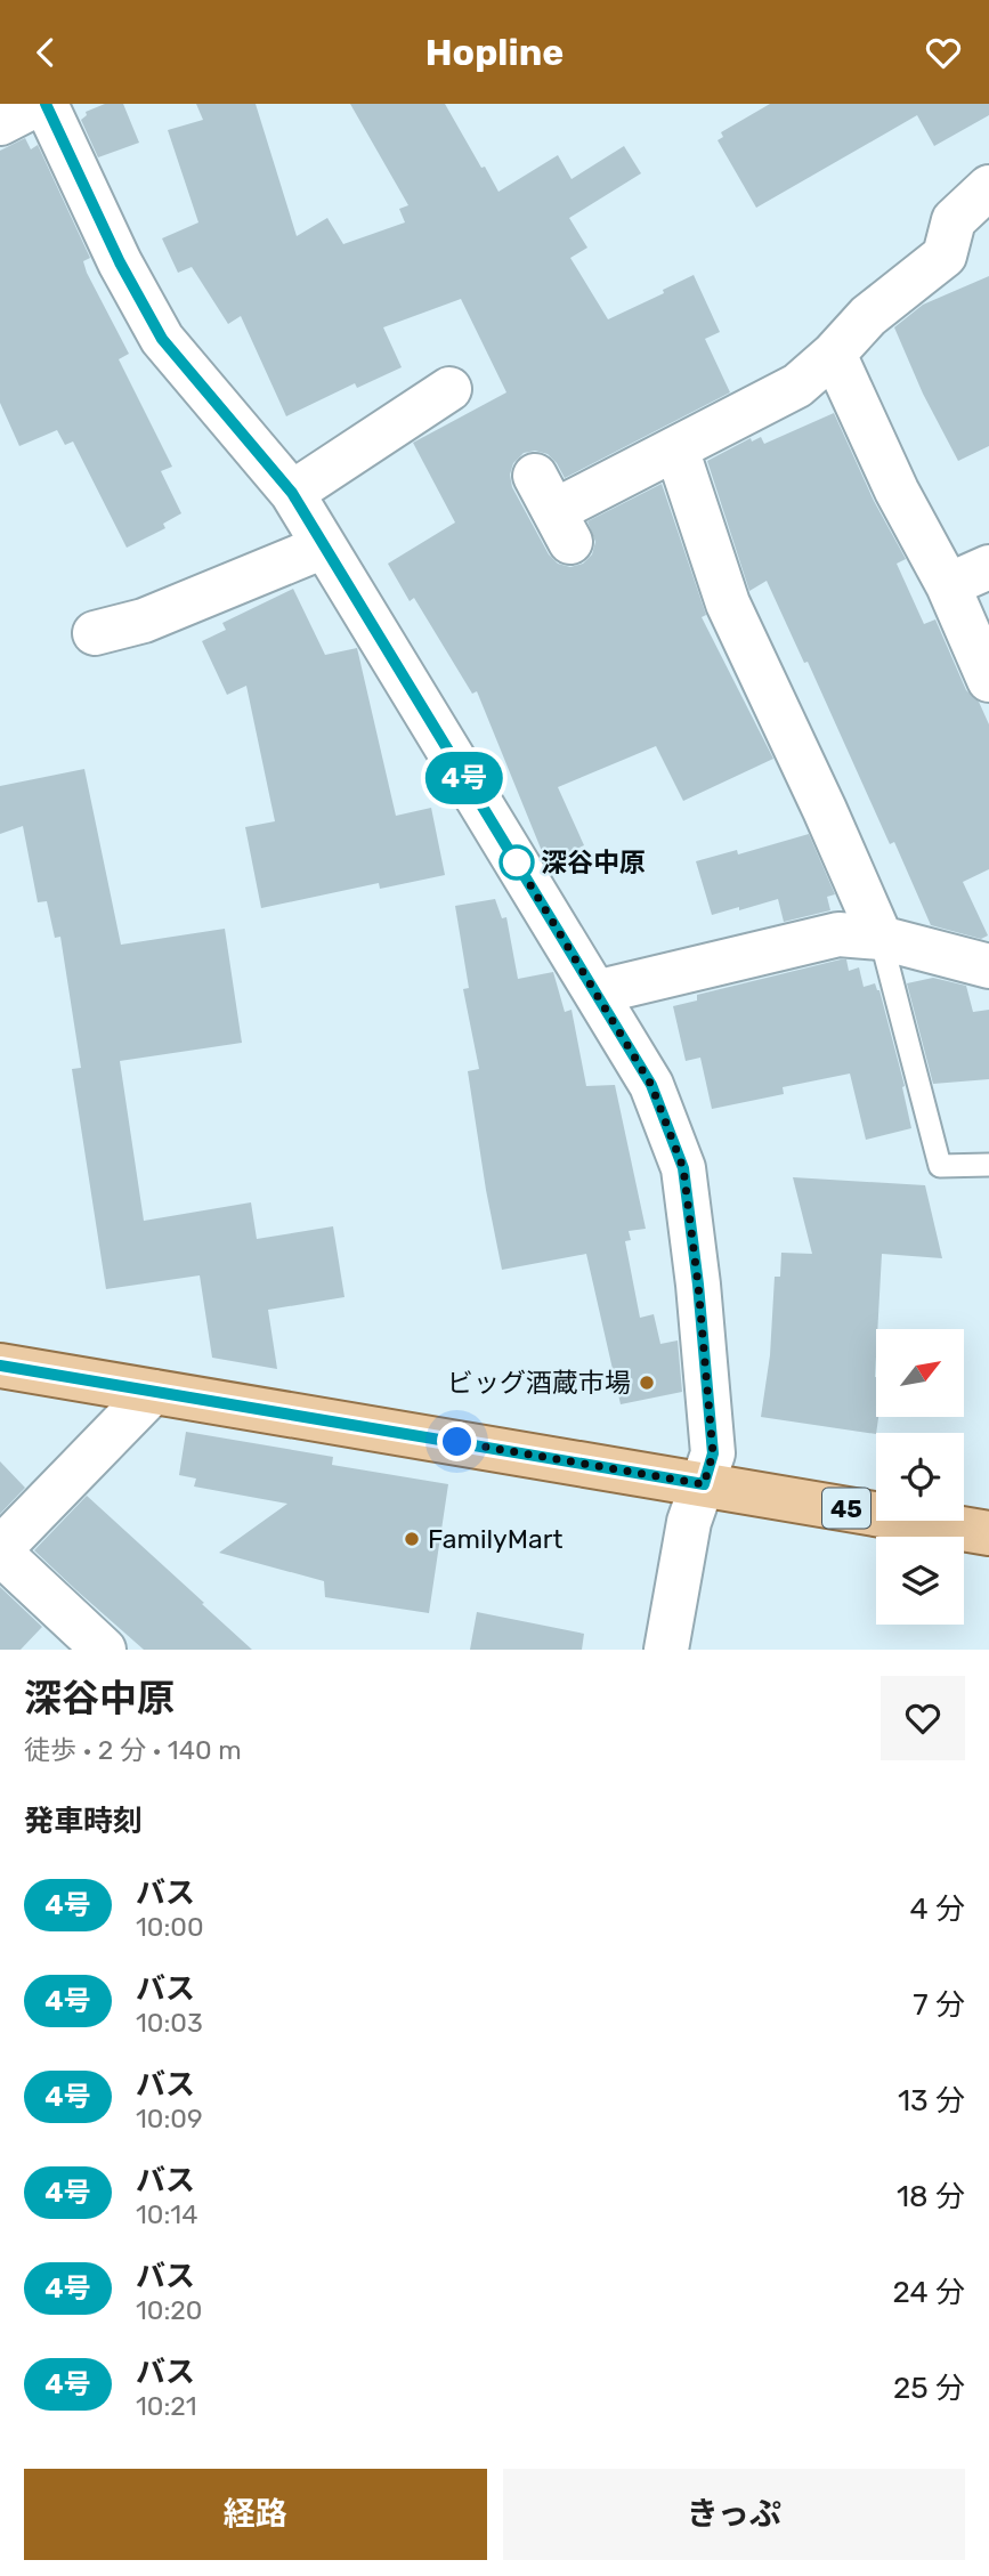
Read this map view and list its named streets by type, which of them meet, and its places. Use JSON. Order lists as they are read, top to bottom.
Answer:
{
  "streets": {
    "main road": ["45"]
  },
  "places": ["深谷中原", "ビッグ酒蔵市場", "FamilyMart"],
  "lines": ["bus line 4号"],
  "north": "top right",
  "page": {
    "header": "Hopline",
    "on_map": "4号",
    "heading": [
      ["深谷中原", "徒歩 · 2 分 · 140 m"],
      "発車時刻"
    ],
    "list": [
      {
        "mark": "4号",
        "name": "バス",
        "note": "10:00",
        "value": "4 分"
      },
      {
        "mark": "4号",
        "name": "バス",
        "note": "10:03",
        "value": "7 分"
      },
      {
        "mark": "4号",
        "name": "バス",
        "note": "10:09",
        "value": "13 分"
      },
      {
        "mark": "4号",
        "name": "バス",
        "note": "10:14",
        "value": "18 分"
      },
      {
        "mark": "4号",
        "name": "バス",
        "note": "10:20",
        "value": "24 分"
      },
      {
        "mark": "4号",
        "name": "バス",
        "note": "10:21",
        "value": "25 分"
      }
    ],
    "buttons": ["経路", "きっぷ"]
  }
}
